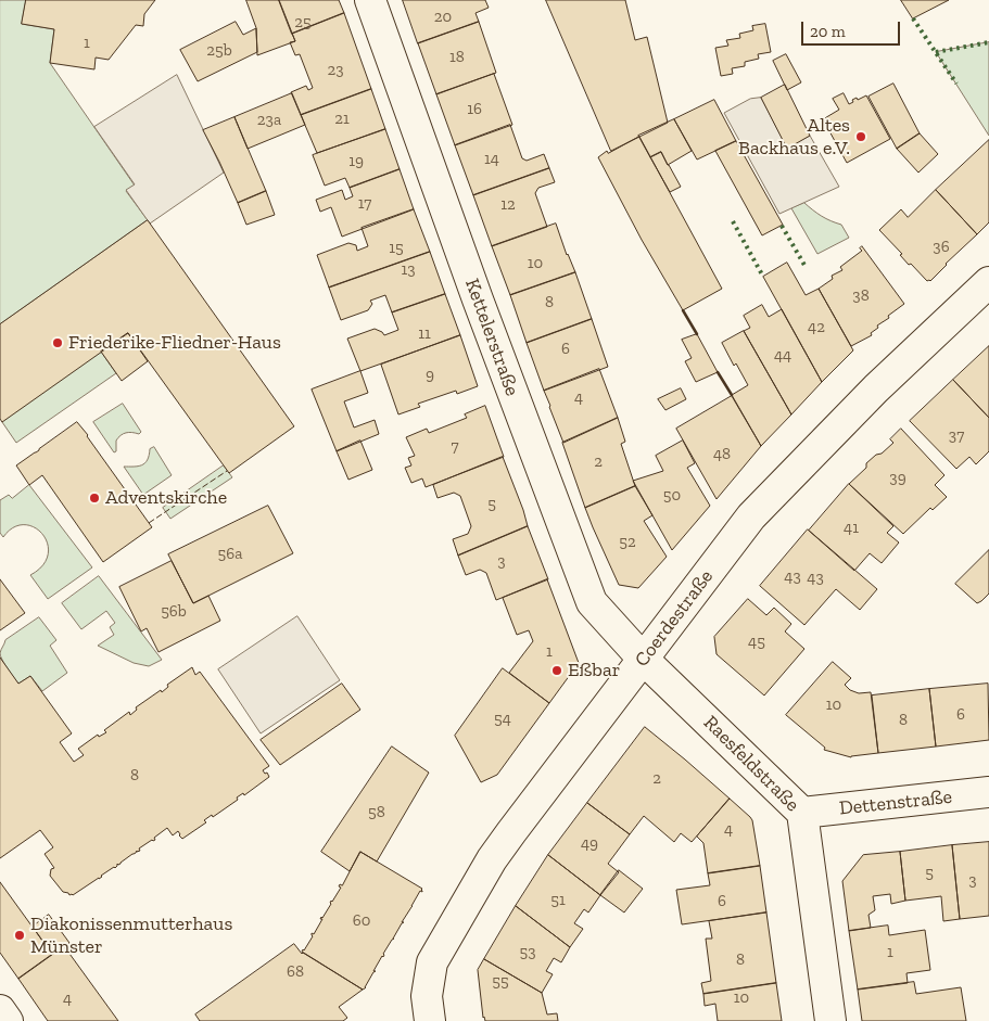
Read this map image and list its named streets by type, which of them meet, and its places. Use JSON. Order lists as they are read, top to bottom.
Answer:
{
  "streets": {
    "street": [
      "Kettelerstraße",
      "Coerdestraße",
      "Raesfeldstraße",
      "Dettenstraße"
    ]
  },
  "crossings": [
    ["Kettelerstraße", "Coerdestraße"],
    ["Kettelerstraße", "Raesfeldstraße"],
    ["Coerdestraße", "Raesfeldstraße"],
    ["Raesfeldstraße", "Dettenstraße"]
  ],
  "places": [
    "Altes Backhaus e.V.",
    "Friederike-Fliedner-Haus",
    "Adventskirche",
    "Eßbar",
    "Diakonissenmutterhaus Münster"
  ],
  "house_numbers": [
    "20",
    "25",
    "1",
    "25b",
    "18",
    "23",
    "16",
    "21",
    "23a",
    "14",
    "19",
    "17",
    "12",
    "36",
    "15",
    "10",
    "13",
    "38",
    "8",
    "42",
    "11",
    "6",
    "44",
    "9",
    "4",
    "37",
    "7",
    "48",
    "2",
    "39",
    "50",
    "5",
    "41",
    "52",
    "56a",
    "3",
    "43",
    "43",
    "56b",
    "45",
    "1",
    "10",
    "6",
    "54",
    "8",
    "8",
    "2",
    "58",
    "4",
    "49",
    "5",
    "3",
    "51",
    "6",
    "60",
    "53",
    "1",
    "8",
    "68",
    "55",
    "10",
    "4"
  ],
  "scale_bar": "20 m"
}
